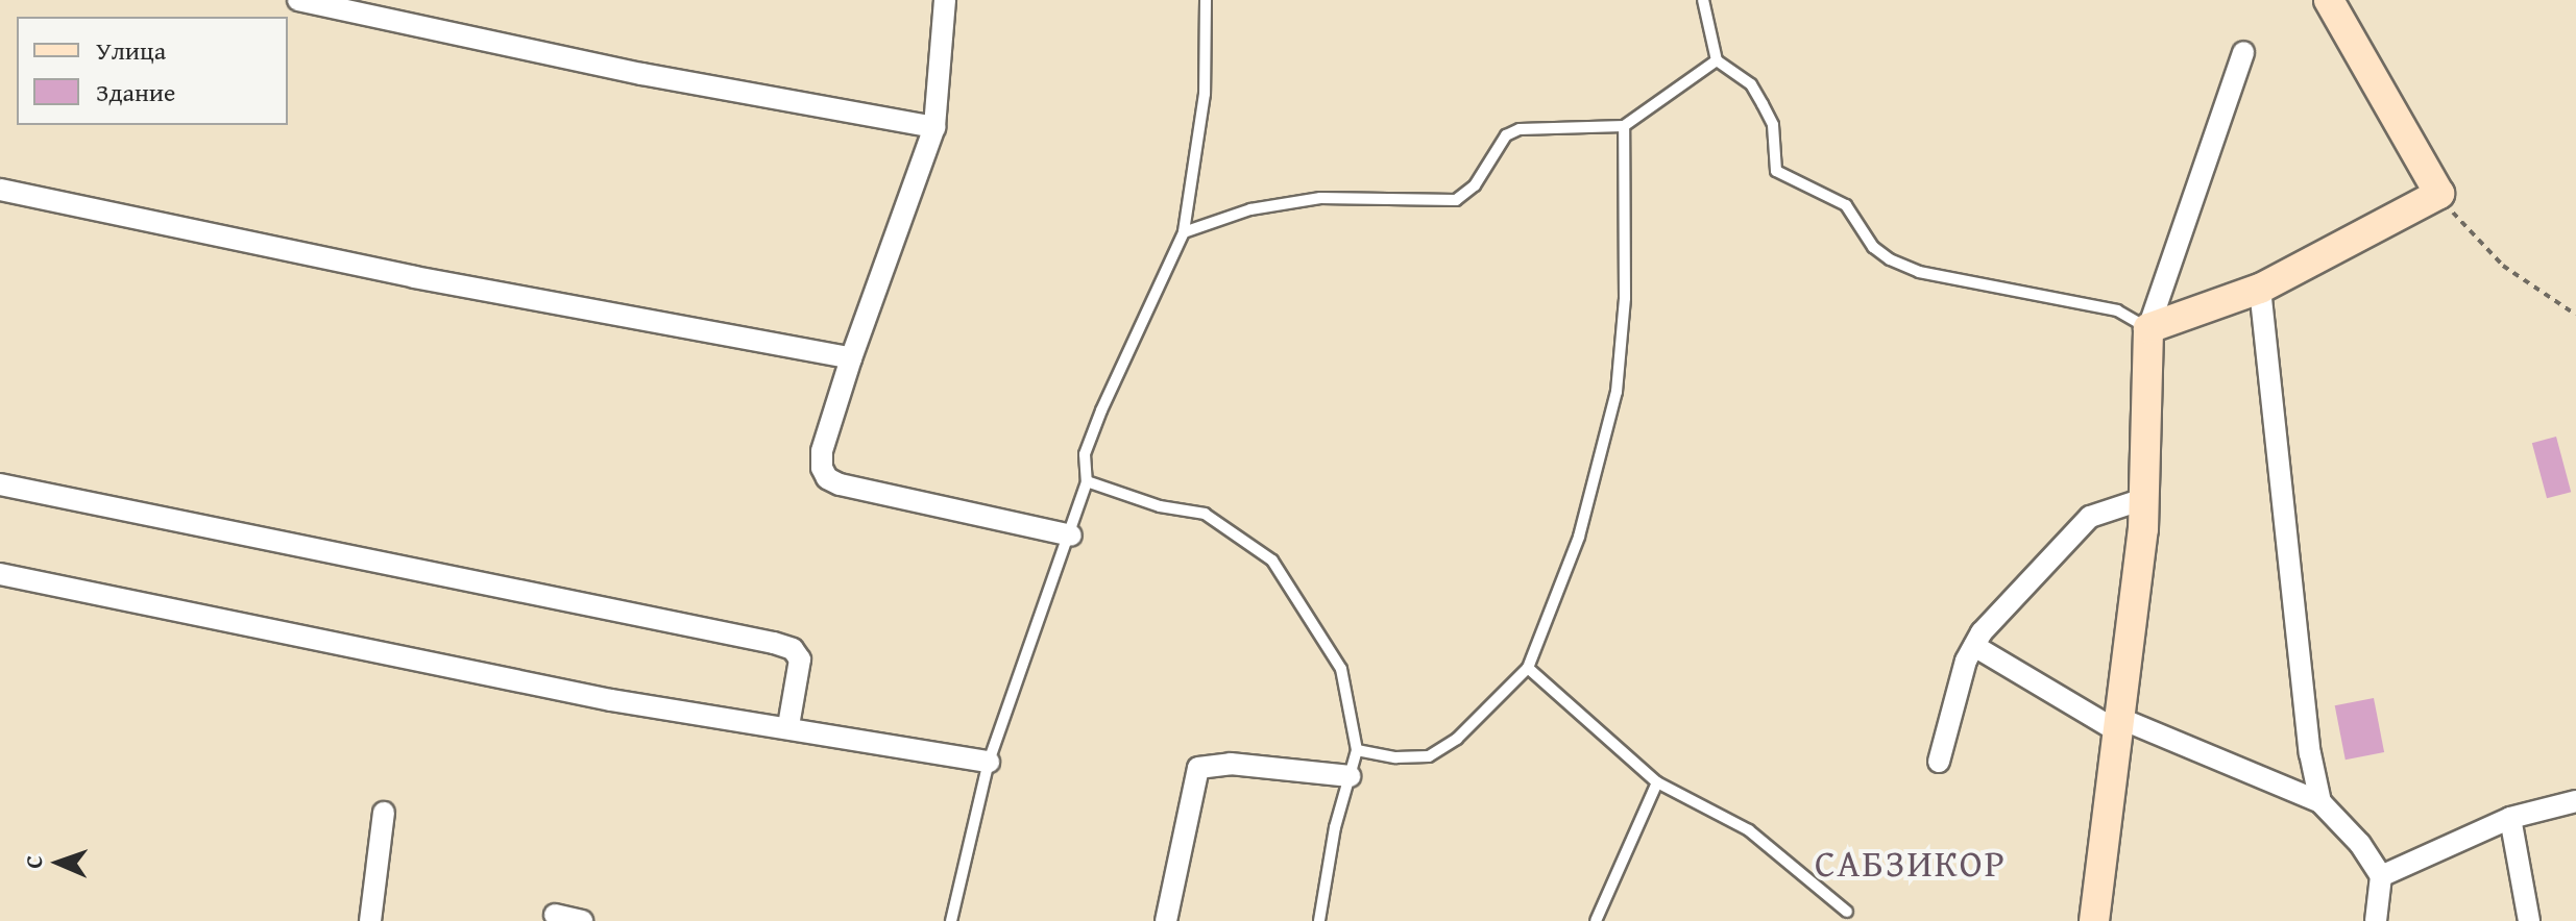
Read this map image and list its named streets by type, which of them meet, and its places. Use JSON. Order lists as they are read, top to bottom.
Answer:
{
  "districts": ["САБЗИКОР"],
  "legend": ["Улица", "Здание"],
  "north": "left"
}
